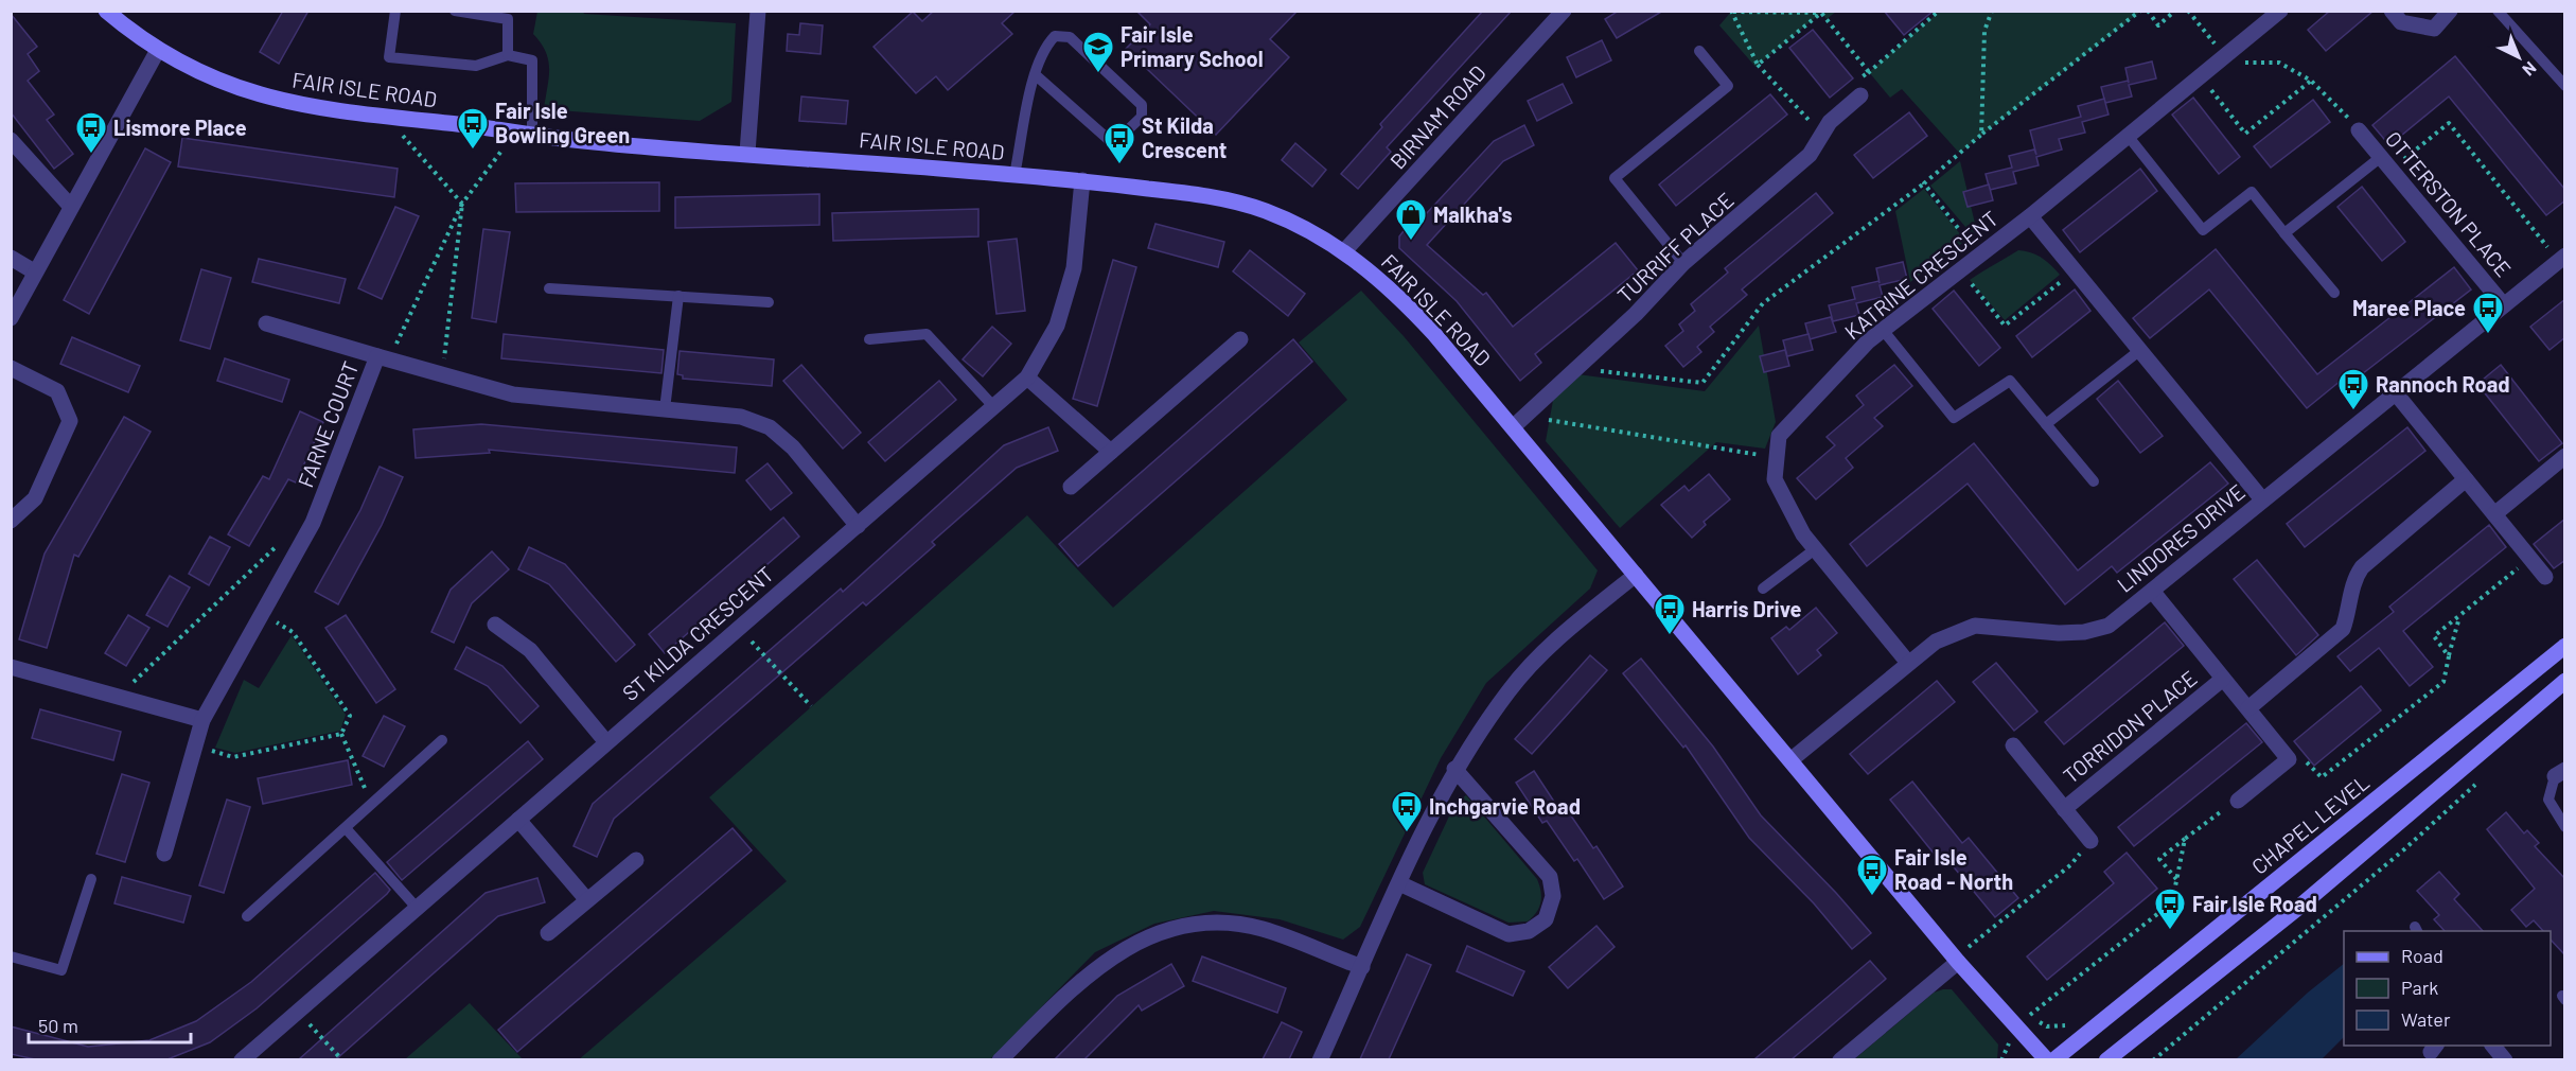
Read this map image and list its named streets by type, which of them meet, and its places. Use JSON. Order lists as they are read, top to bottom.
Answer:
{
  "streets": {
    "street": [
      "FAIR ISLE ROAD",
      "BIRNAM ROAD",
      "OTTERSTON PLACE",
      "TURRIFF PLACE",
      "KATRINE CRESCENT",
      "FARNE COURT",
      "LINDORES DRIVE",
      "ST KILDA CRESCENT",
      "TORRIDON PLACE",
      "CHAPEL LEVEL"
    ]
  },
  "crossings": [
    ["FAIR ISLE ROAD", "BIRNAM ROAD"],
    ["FAIR ISLE ROAD", "TURRIFF PLACE"],
    ["FAIR ISLE ROAD", "LINDORES DRIVE"],
    ["FAIR ISLE ROAD", "ST KILDA CRESCENT"],
    ["OTTERSTON PLACE", "LINDORES DRIVE"],
    ["KATRINE CRESCENT", "LINDORES DRIVE"],
    ["FARNE COURT", "ST KILDA CRESCENT"],
    ["LINDORES DRIVE", "TORRIDON PLACE"]
  ],
  "places": {
    "school or university": ["Fair Isle Primary School"],
    "bus stop": [
      "Fair Isle Bowling Green",
      "Lismore Place",
      "St Kilda Crescent",
      "Maree Place",
      "Rannoch Road",
      "Harris Drive",
      "Inchgarvie Road",
      "Fair Isle Road - North",
      "Fair Isle Road"
    ],
    "shop": ["Malkha's"]
  },
  "legend": ["Road", "Park", "Water"],
  "scale_bar": "50 m",
  "north": "bottom right"
}
